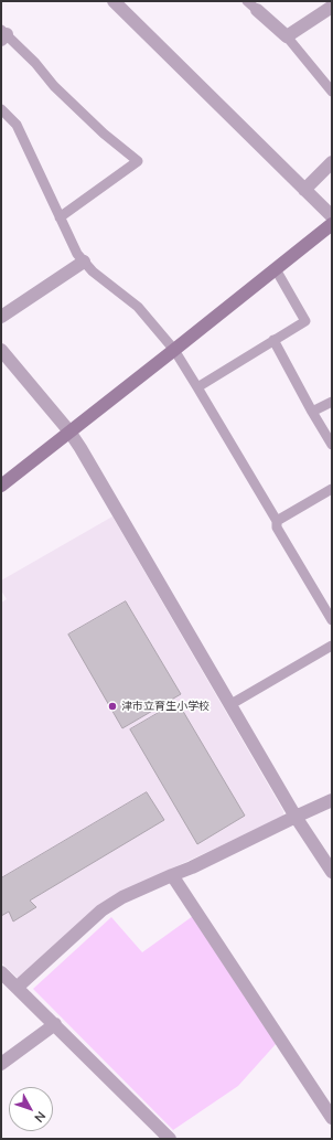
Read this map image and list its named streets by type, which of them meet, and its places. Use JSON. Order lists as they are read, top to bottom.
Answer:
{
  "places": ["津市立育生小学校"],
  "north": "bottom right"
}
